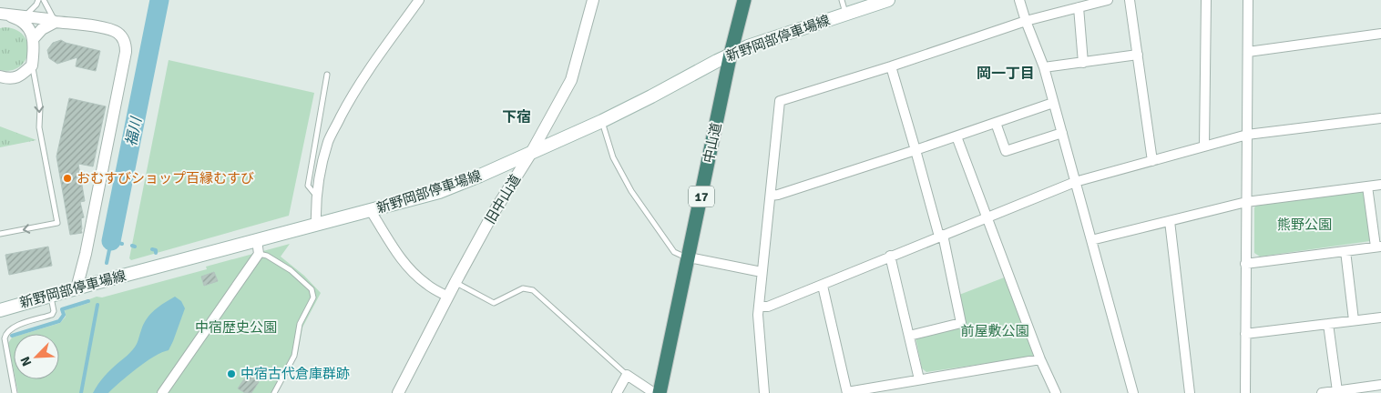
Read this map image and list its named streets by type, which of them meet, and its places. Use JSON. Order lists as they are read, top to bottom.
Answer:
{
  "streets": {
    "highway": ["中山道", "17"],
    "main road": ["新野岡部停車場線"],
    "street": ["旧中山道"]
  },
  "crossings": [
    ["新野岡部停車場線", "中山道"],
    ["新野岡部停車場線", "旧中山道"]
  ],
  "districts": ["岡一丁目", "下宿"],
  "water": ["福川"],
  "parks": ["熊野公園", "中宿歴史公園", "前屋敷公園"],
  "places": ["おむすびショップ百縁むすび", "中宿古代倉庫群跡"],
  "north": "bottom left"
}
